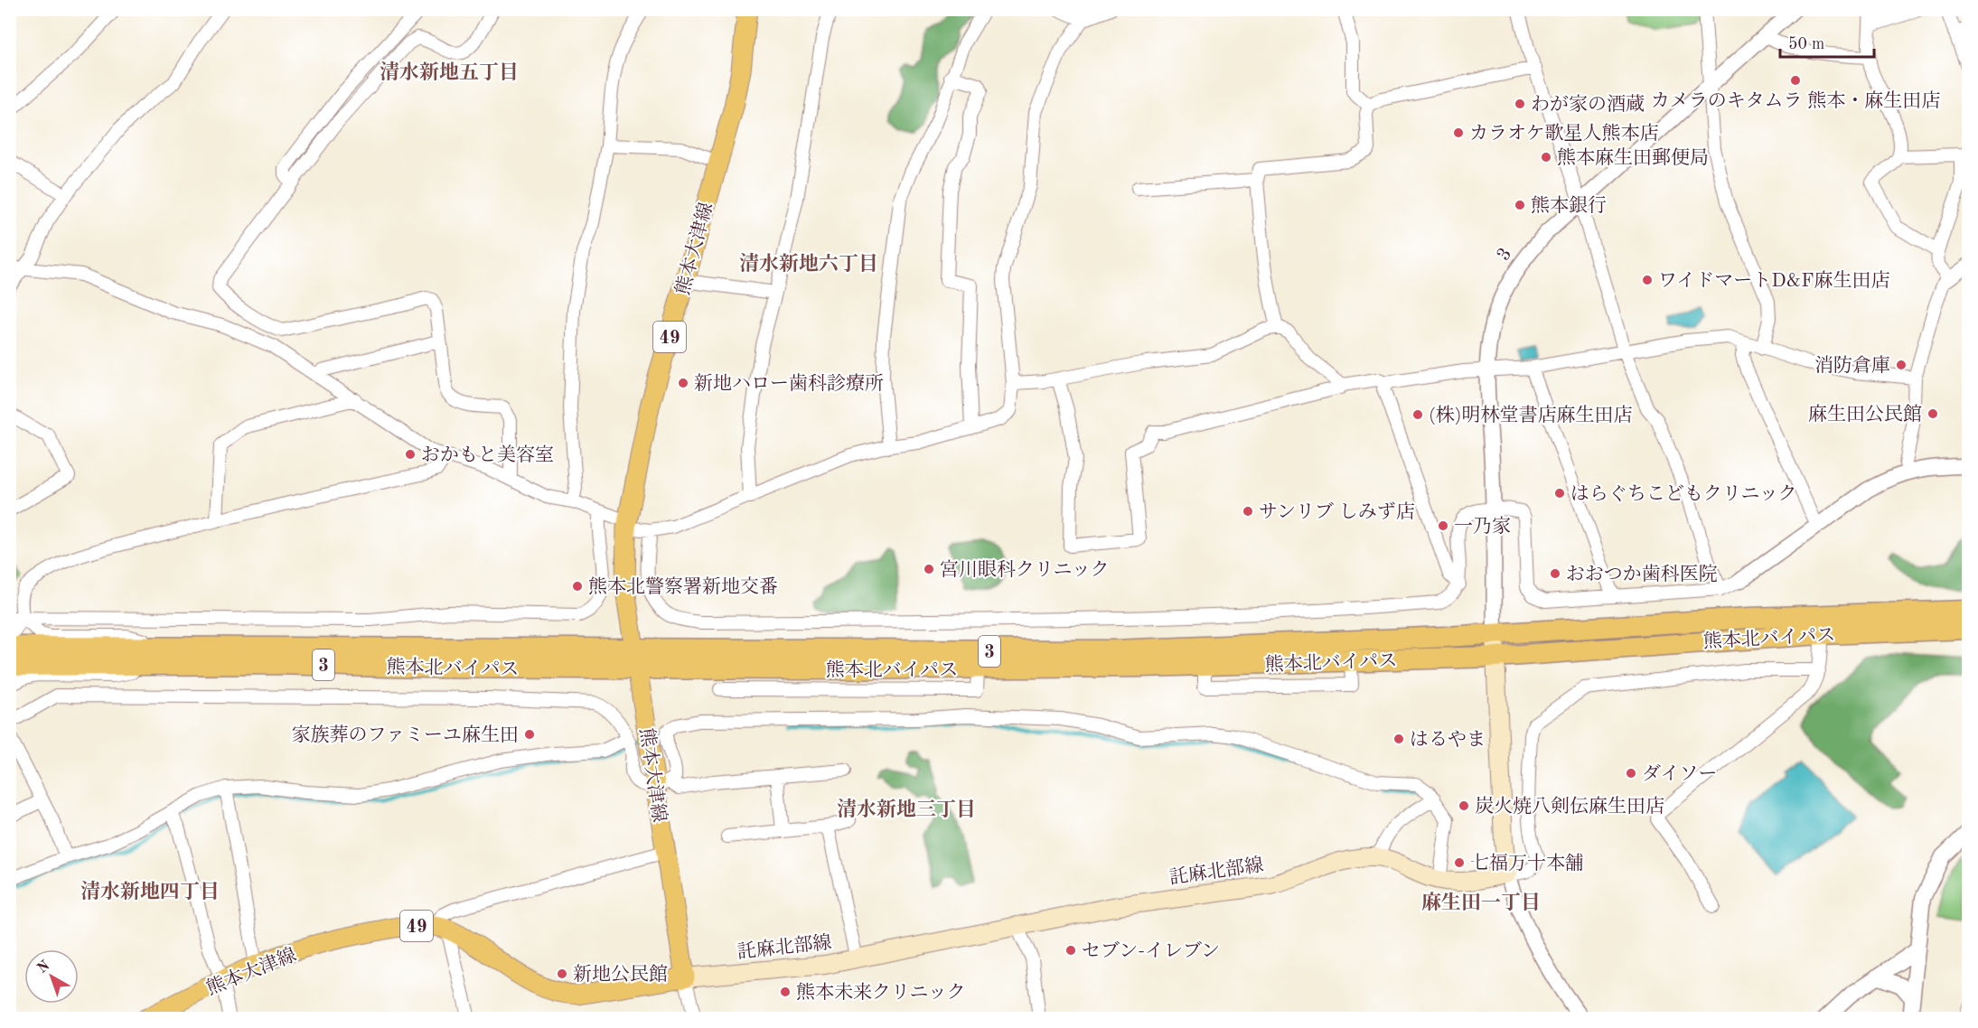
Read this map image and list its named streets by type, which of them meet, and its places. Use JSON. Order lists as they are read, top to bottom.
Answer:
{
  "streets": {
    "highway": ["3", "熊本北バイパス"],
    "main road": ["熊本大津線", "49", "託麻北部線"]
  },
  "crossings": [
    ["熊本大津線", "49"],
    ["熊本大津線", "熊本北バイパス"],
    ["熊本大津線", "託麻北部線"],
    ["3", "熊本北バイパス"],
    ["49", "託麻北部線"]
  ],
  "districts": [
    "清水新地五丁目",
    "清水新地六丁目",
    "清水新地三丁目",
    "清水新地四丁目",
    "麻生田一丁目"
  ],
  "places": [
    "カメラのキタムラ 熊本・麻生田店",
    "わが家の酒蔵",
    "カラオケ歌星人熊本店",
    "熊本麻生田郵便局",
    "熊本銀行",
    "ワイドマートD&F麻生田店",
    "消防倉庫",
    "新地ハロー歯科診療所",
    "麻生田公民館",
    "(株)明林堂書店麻生田店",
    "おかもと美容室",
    "はらぐちこどもクリニック",
    "サンリブ しみず店",
    "一乃家",
    "宮川眼科クリニック",
    "おおつか歯科医院",
    "熊本北警察署新地交番",
    "家族葬のファミーユ麻生田",
    "はるやま",
    "ダイソー",
    "炭火焼八剣伝麻生田店",
    "七福万十本舗",
    "セブン-イレブン",
    "新地公民館",
    "熊本未来クリニック"
  ],
  "scale_bar": "50 m",
  "north": "top left"
}
